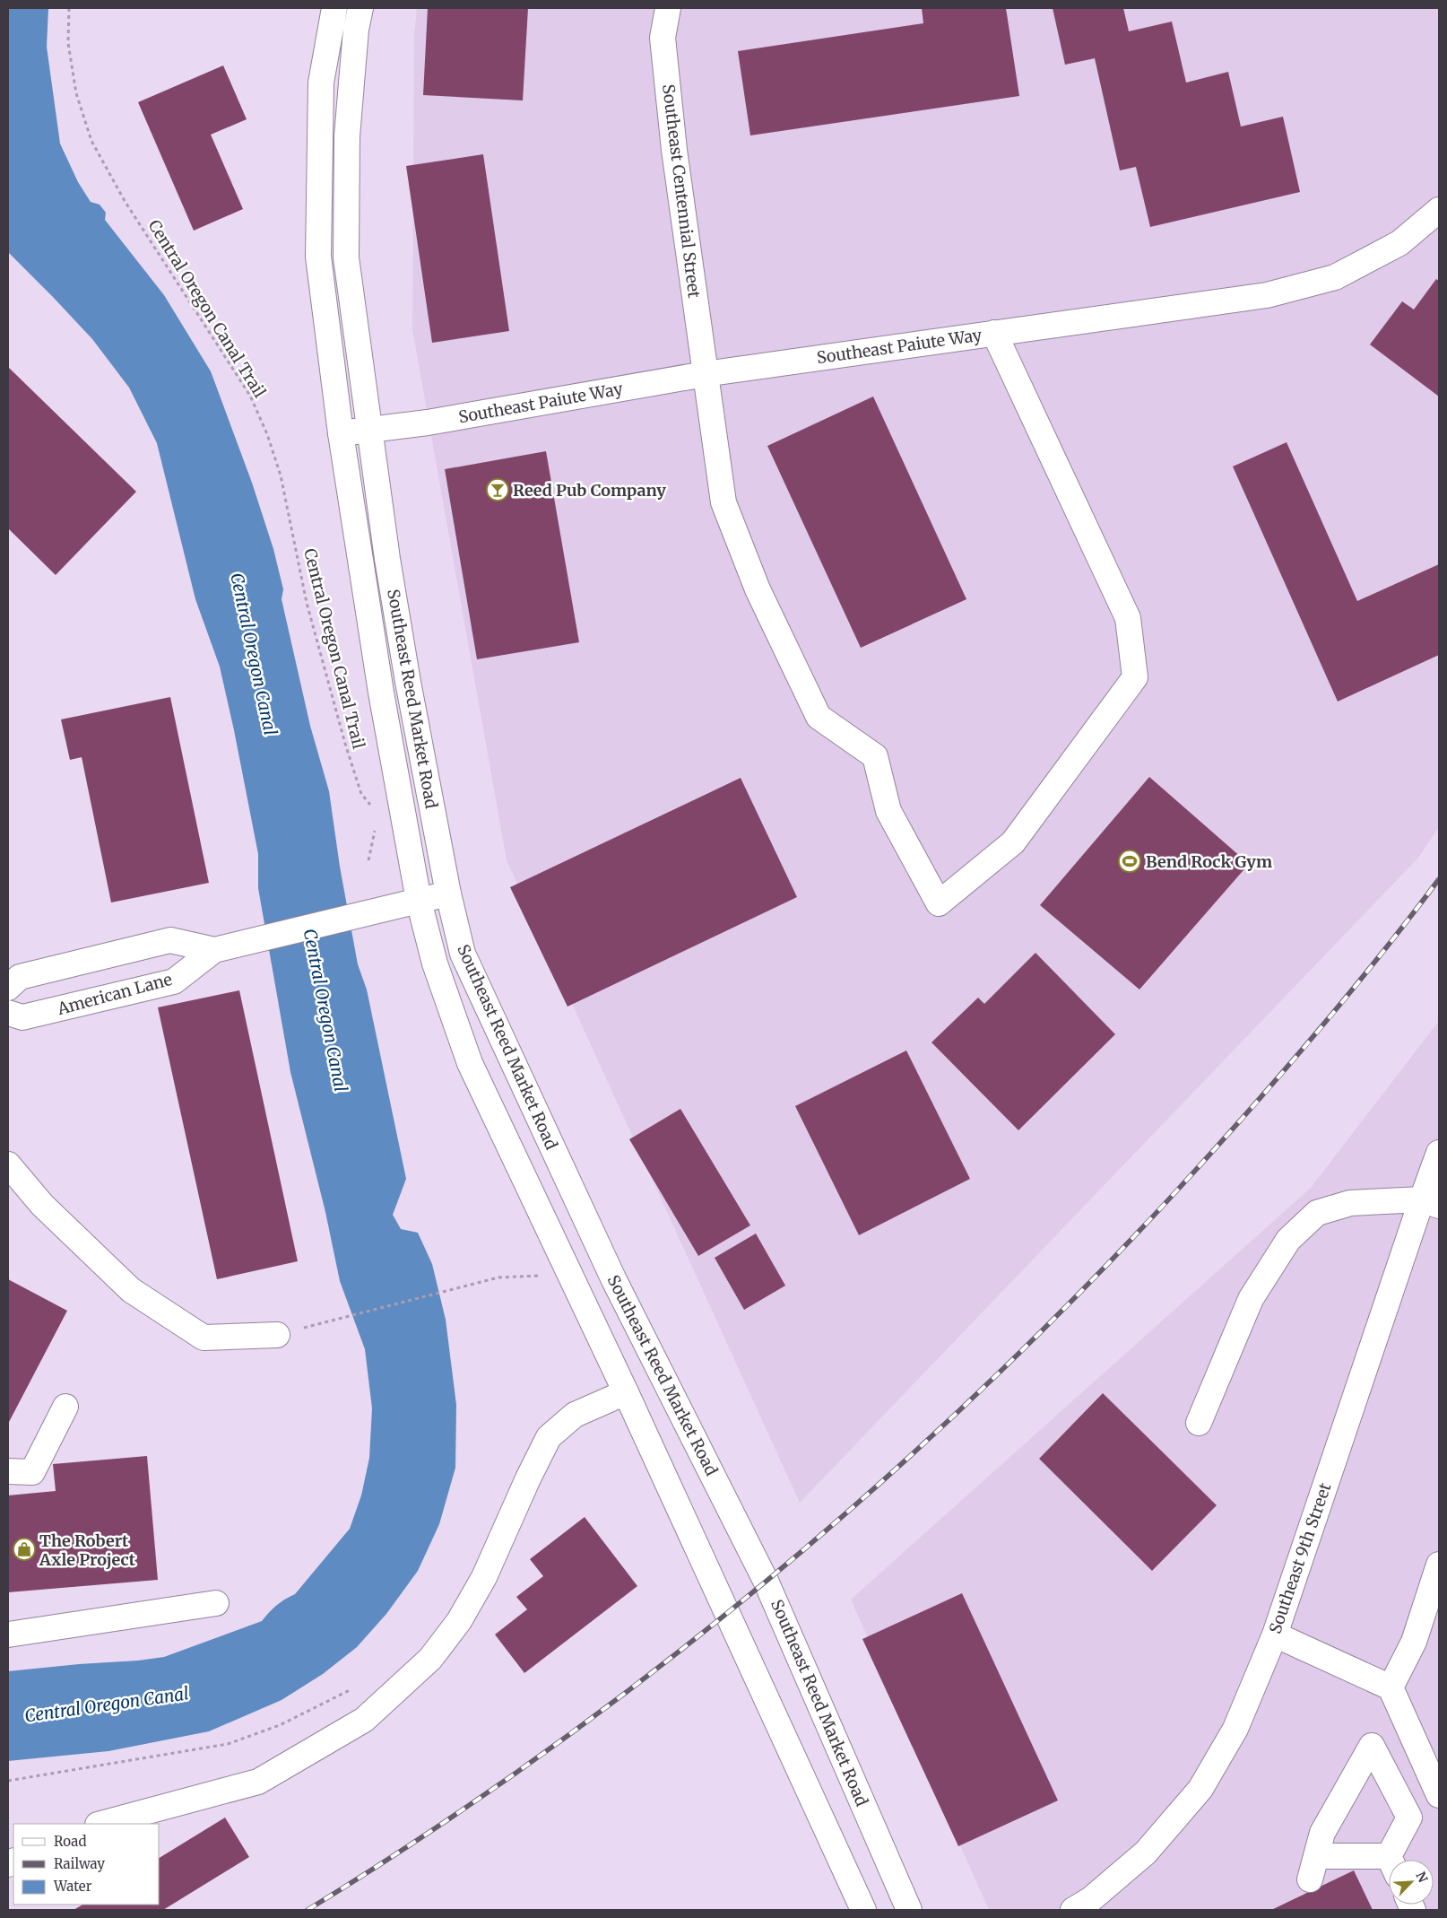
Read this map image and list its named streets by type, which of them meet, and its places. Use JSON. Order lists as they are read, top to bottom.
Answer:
{
  "streets": {
    "main road": [
      "Southeast Centennial Street",
      "Southeast Paiute Way",
      "Southeast Reed Market Road",
      "American Lane",
      "Southeast 9th Street"
    ],
    "path": ["Central Oregon Canal Trail"]
  },
  "crossings": [
    ["Southeast Centennial Street", "Southeast Paiute Way"],
    ["Southeast Paiute Way", "Southeast Reed Market Road"],
    ["Southeast Reed Market Road", "American Lane"]
  ],
  "water": ["Central Oregon Canal"],
  "places": {
    "bar": ["Reed Pub Company"],
    "sports": ["Bend Rock Gym"],
    "shop": ["The Robert Axle Project"]
  },
  "legend": ["Road", "Railway", "Water"],
  "north": "top right"
}
